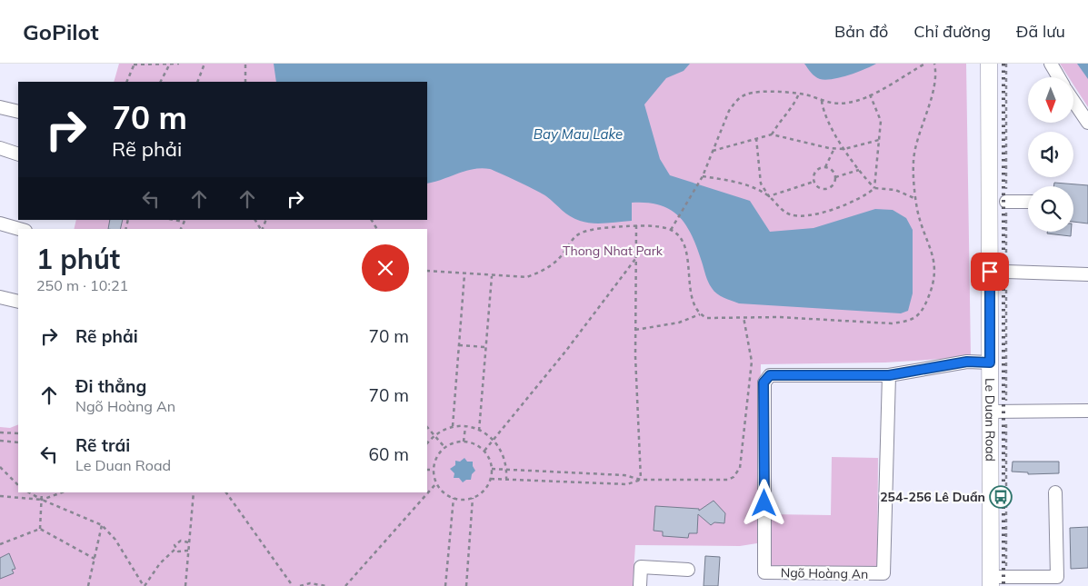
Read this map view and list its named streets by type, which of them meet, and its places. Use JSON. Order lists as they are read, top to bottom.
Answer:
{
  "streets": {
    "main road": ["Le Duan Road"],
    "street": ["Ngõ Hoàng An"]
  },
  "water": ["Bay Mau Lake"],
  "parks": ["Thong Nhat Park"],
  "places": {
    "bus stop": ["254-256 Lê Duẩn"]
  },
  "north": "bottom",
  "page": {
    "header": "GoPilot",
    "nav": ["Bản đồ", "Chỉ đường", "Đã lưu"],
    "turn": ["70 m", "Rẽ phải"],
    "heading": ["1 phút", "250 m · 10:21"],
    "list": [
      {
        "name": "Rẽ phải",
        "value": "70 m"
      },
      {
        "name": "Đi thẳng",
        "note": "Ngõ Hoàng An",
        "value": "70 m"
      },
      {
        "name": "Rẽ trái",
        "note": "Le Duan Road",
        "value": "60 m"
      }
    ]
  }
}
